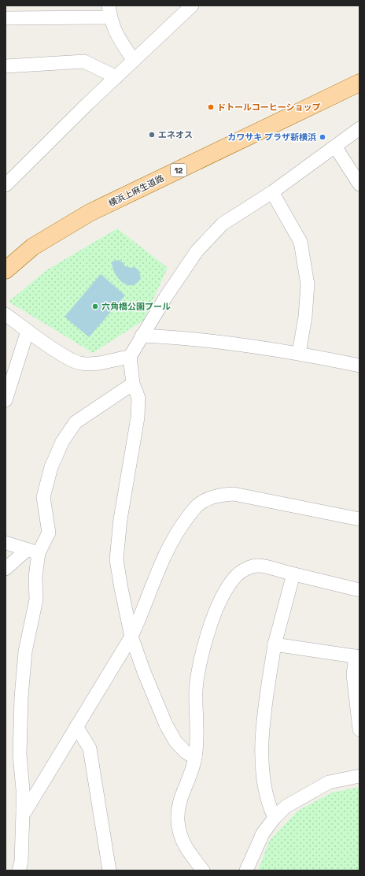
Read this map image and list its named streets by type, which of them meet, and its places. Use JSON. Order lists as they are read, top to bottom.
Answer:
{
  "streets": {
    "main road": ["12", "横浜上麻生道路"]
  },
  "places": [
    "ドトールコーヒーショップ",
    "エネオス",
    "カワサキ プラザ新横浜",
    "六角橋公園プール"
  ]
}
